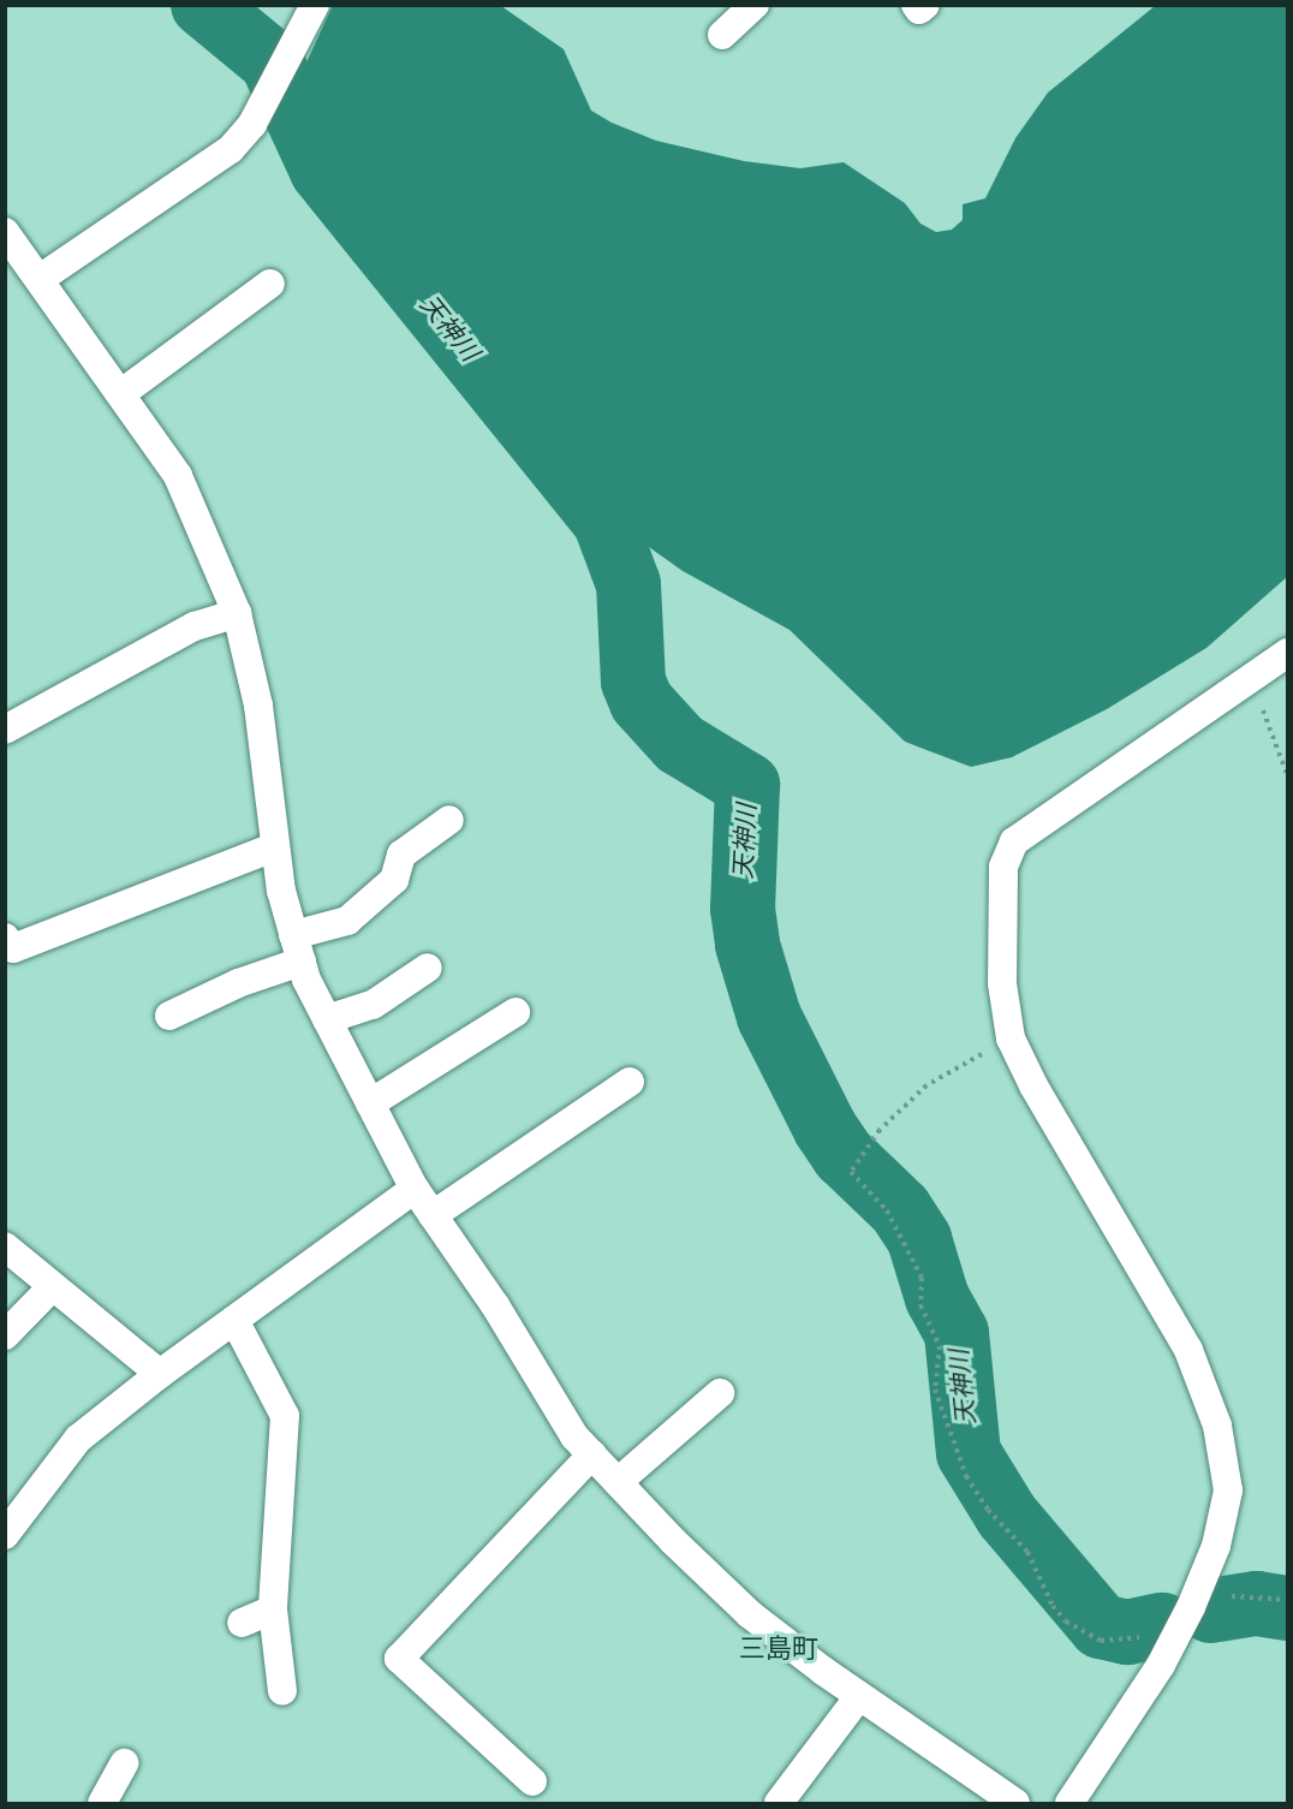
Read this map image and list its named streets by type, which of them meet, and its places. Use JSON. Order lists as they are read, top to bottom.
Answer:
{
  "districts": ["三島町"],
  "water": ["天神川"]
}
